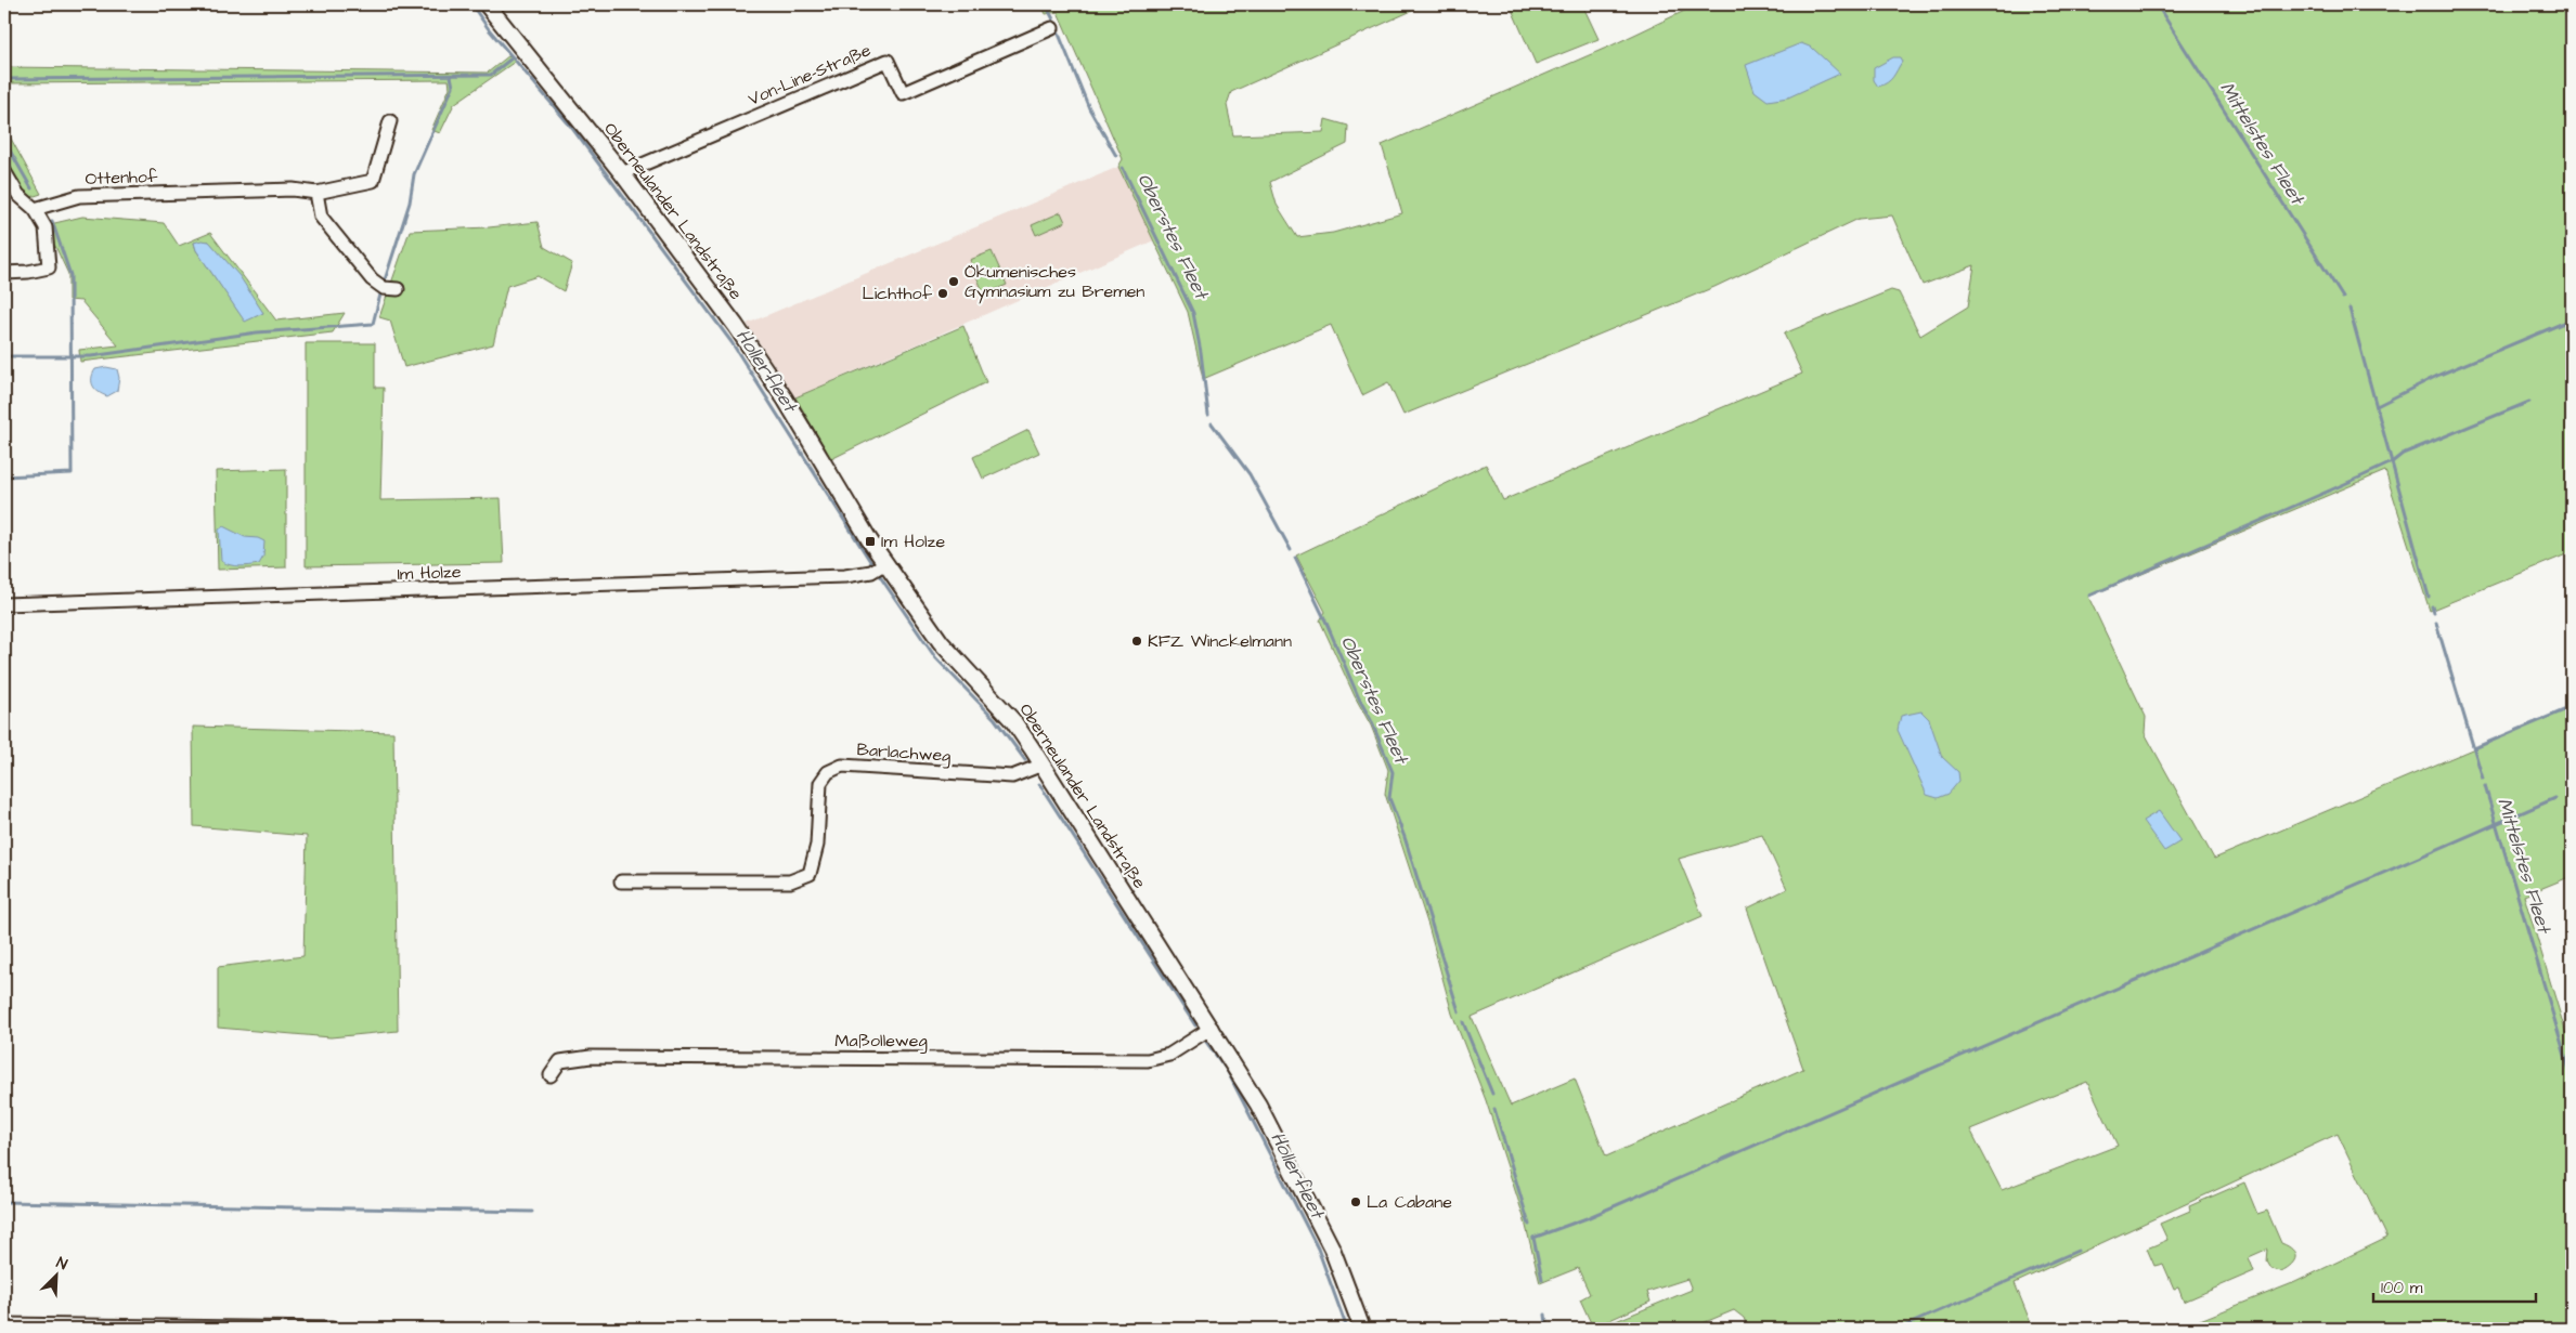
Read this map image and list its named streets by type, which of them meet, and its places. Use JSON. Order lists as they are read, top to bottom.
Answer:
{
  "streets": {
    "street": [
      "Von-Line-Straße",
      "Ottenhof",
      "Oberneulander Landstraße",
      "Im Holze",
      "Barlachweg",
      "Maßolleweg"
    ]
  },
  "crossings": [
    ["Von-Line-Straße", "Oberneulander Landstraße"],
    ["Oberneulander Landstraße", "Im Holze"],
    ["Oberneulander Landstraße", "Barlachweg"],
    ["Oberneulander Landstraße", "Maßolleweg"]
  ],
  "water": ["Mittelstes Fleet", "Oberstes Fleet", "Hollerfleet"],
  "places": {
    "other": [
      "Ökumenisches Gymnasium zu Bremen",
      "Lichthof",
      "KFZ Winckelmann",
      "La Cabane"
    ],
    "transit": ["Im Holze"]
  },
  "scale_bar": "100 m",
  "north": "top right"
}
